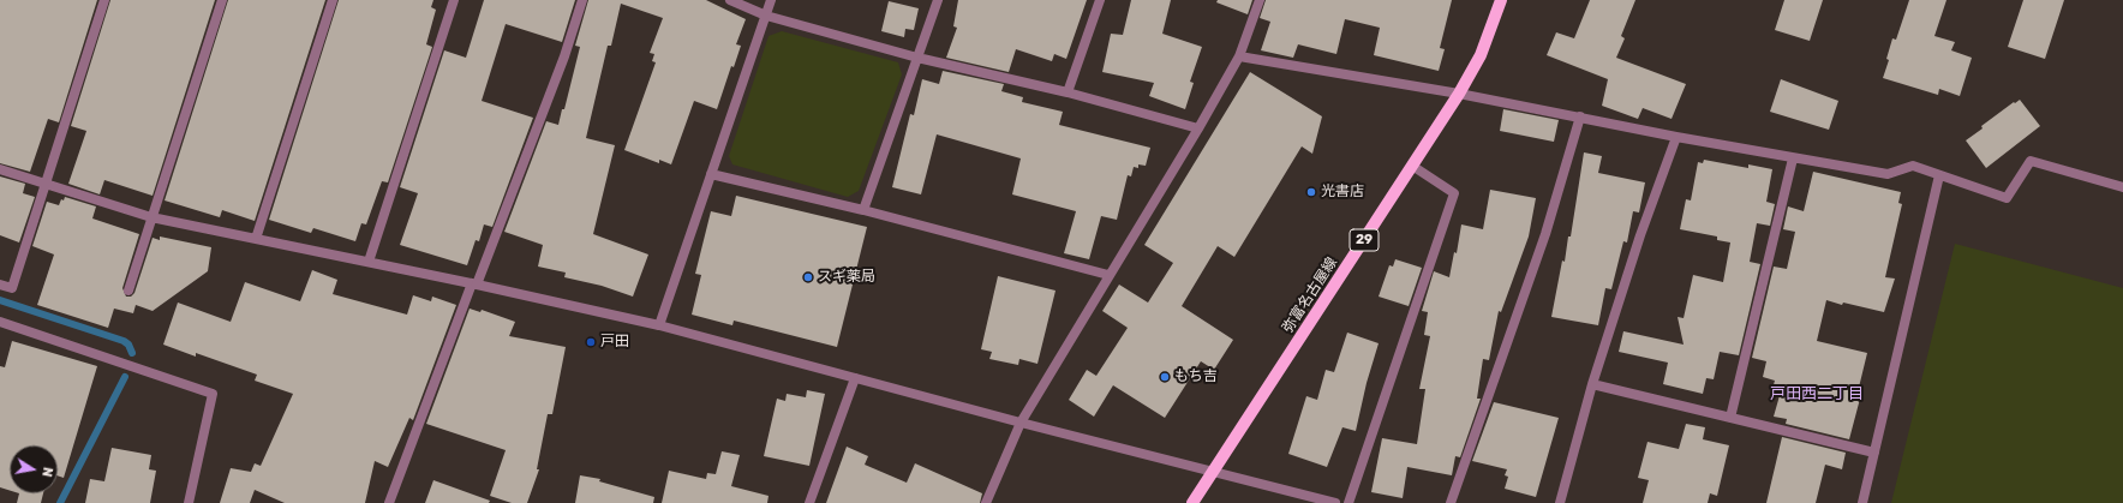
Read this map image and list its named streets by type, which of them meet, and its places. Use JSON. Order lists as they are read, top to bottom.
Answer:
{
  "streets": {
    "main road": ["29", "弥富名古屋線"]
  },
  "districts": ["戸田西二丁目"],
  "places": [
    "光書店",
    "スギ薬局",
    "戸田",
    "もち吉"
  ],
  "north": "right"
}
